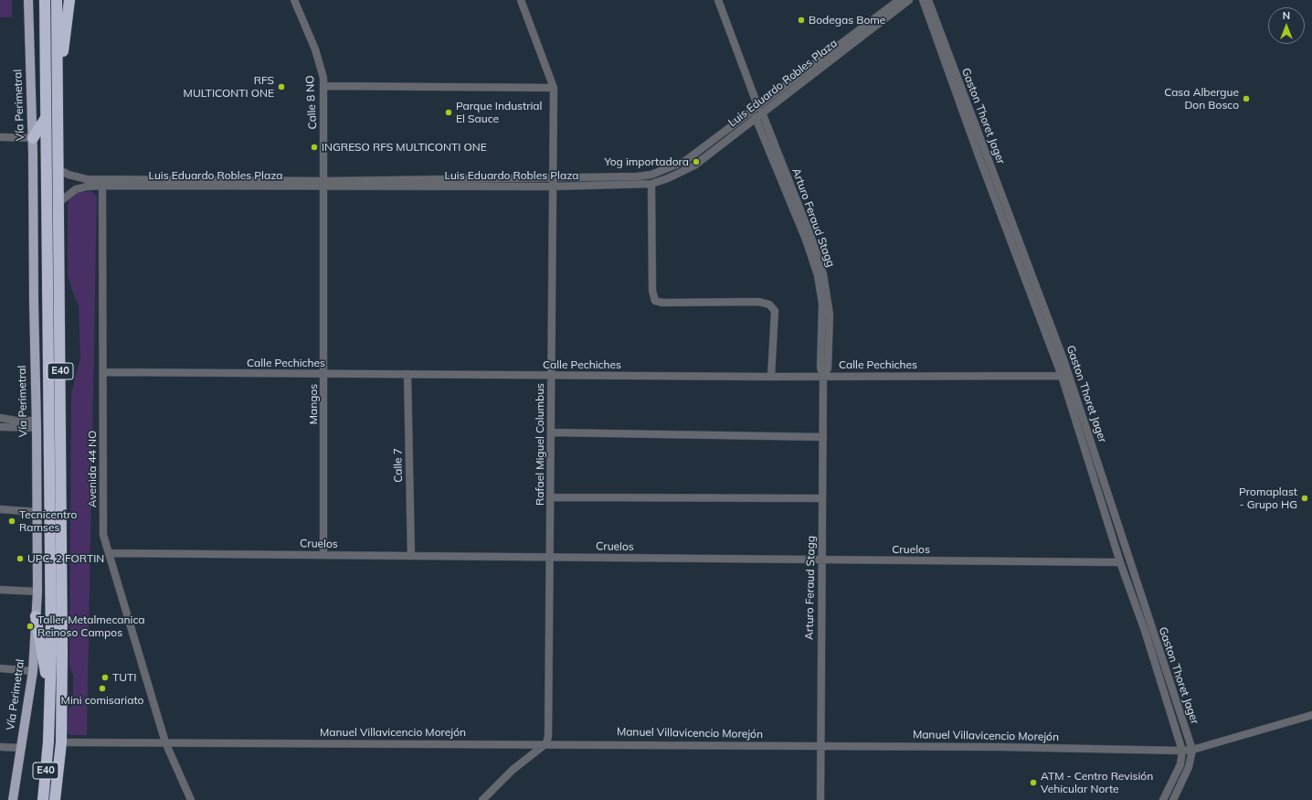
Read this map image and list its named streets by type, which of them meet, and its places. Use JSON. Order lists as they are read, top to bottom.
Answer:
{
  "streets": {
    "highway": ["E40"],
    "main road": ["Vía Perimetral"],
    "street": [
      "Luis Eduardo Robles Plaza",
      "Calle 8 NO",
      "Gaston Thoret Jager",
      "Arturo Feraud Stagg",
      "Calle Pechiches",
      "Mangos",
      "Rafael Miguel Columbus",
      "Calle 7",
      "Avenida 44 NO",
      "Cruelos",
      "Manuel Villavicencio Morejón"
    ]
  },
  "crossings": [
    ["Luis Eduardo Robles Plaza", "Calle 8 NO"],
    ["Luis Eduardo Robles Plaza", "Arturo Feraud Stagg"],
    ["Luis Eduardo Robles Plaza", "E40"],
    ["Luis Eduardo Robles Plaza", "Mangos"],
    ["Luis Eduardo Robles Plaza", "Rafael Miguel Columbus"],
    ["Luis Eduardo Robles Plaza", "Avenida 44 NO"],
    ["Calle 8 NO", "Mangos"],
    ["Gaston Thoret Jager", "Calle Pechiches"],
    ["Gaston Thoret Jager", "Cruelos"],
    ["Gaston Thoret Jager", "Manuel Villavicencio Morejón"],
    ["Arturo Feraud Stagg", "Calle Pechiches"],
    ["Arturo Feraud Stagg", "Cruelos"],
    ["Arturo Feraud Stagg", "Manuel Villavicencio Morejón"],
    ["Calle Pechiches", "Mangos"],
    ["Calle Pechiches", "Rafael Miguel Columbus"],
    ["Calle Pechiches", "Calle 7"],
    ["Calle Pechiches", "Avenida 44 NO"],
    ["E40", "Manuel Villavicencio Morejón"],
    ["Mangos", "Cruelos"],
    ["Rafael Miguel Columbus", "Cruelos"],
    ["Rafael Miguel Columbus", "Manuel Villavicencio Morejón"],
    ["Calle 7", "Cruelos"],
    ["Avenida 44 NO", "Cruelos"],
    ["Avenida 44 NO", "Manuel Villavicencio Morejón"]
  ],
  "places": [
    "Bodegas Bome",
    "RFS MULTICONTI ONE",
    "Casa Albergue Don Bosco",
    "Parque Industrial El Sauce",
    "INGRESO RFS MULTICONTI ONE",
    "Yog importadora",
    "Promaplast - Grupo HG",
    "Tecnicentro Ramses",
    "UPC. 2 FORTIN",
    "Taller Metalmecanica Reinoso Campos",
    "TUTI",
    "Mini comisariato",
    "ATM - Centro Revisión Vehicular Norte"
  ],
  "north": "top"
}
